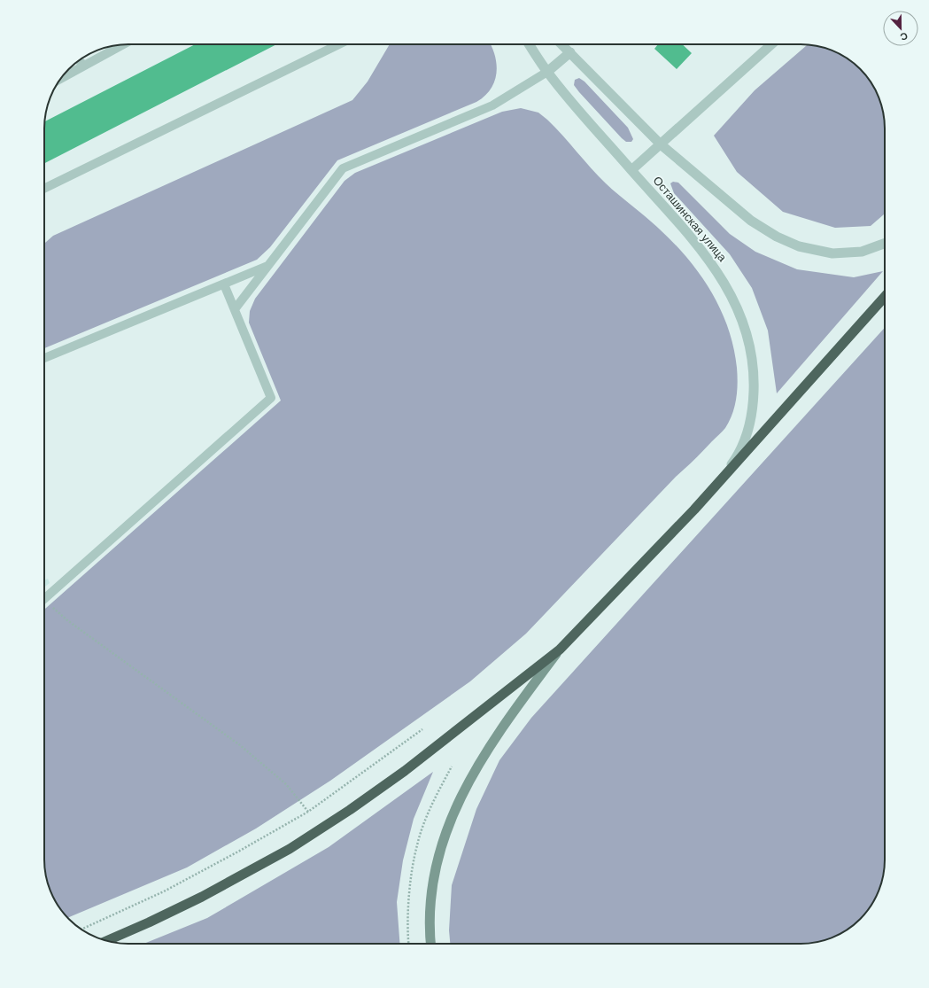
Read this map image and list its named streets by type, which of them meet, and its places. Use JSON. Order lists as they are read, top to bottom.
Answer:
{
  "streets": {
    "street": ["Осташинская улица"]
  },
  "north": "bottom"
}
